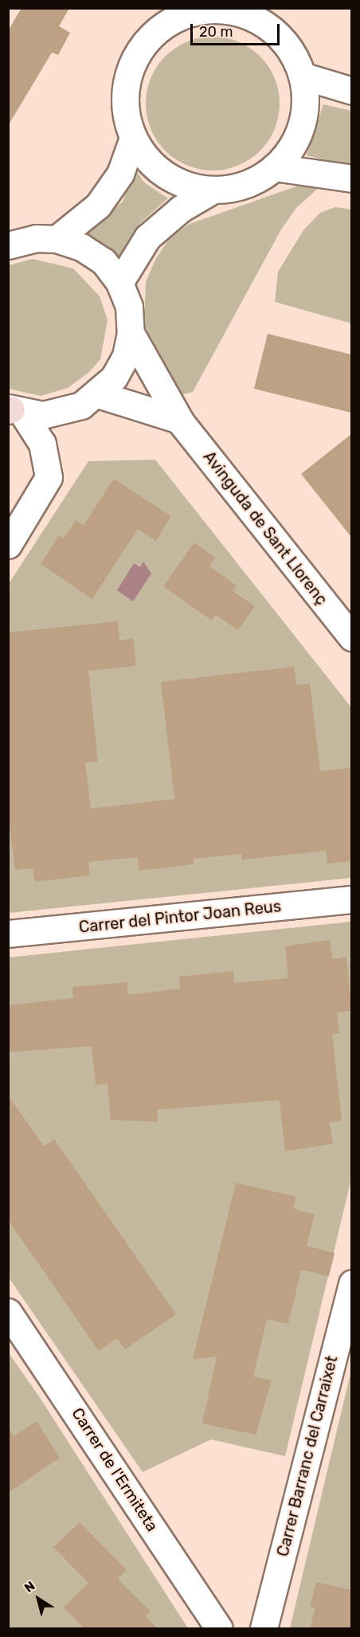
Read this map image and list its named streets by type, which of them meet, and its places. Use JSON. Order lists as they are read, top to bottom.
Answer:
{
  "streets": {
    "street": [
      "Avinguda de Sant Llorenç",
      "Carrer del Pintor Joan Reus",
      "Carrer Barranc del Carraixet",
      "Carrer de l'Ermiteta"
    ]
  },
  "scale_bar": "20 m",
  "north": "top left"
}
